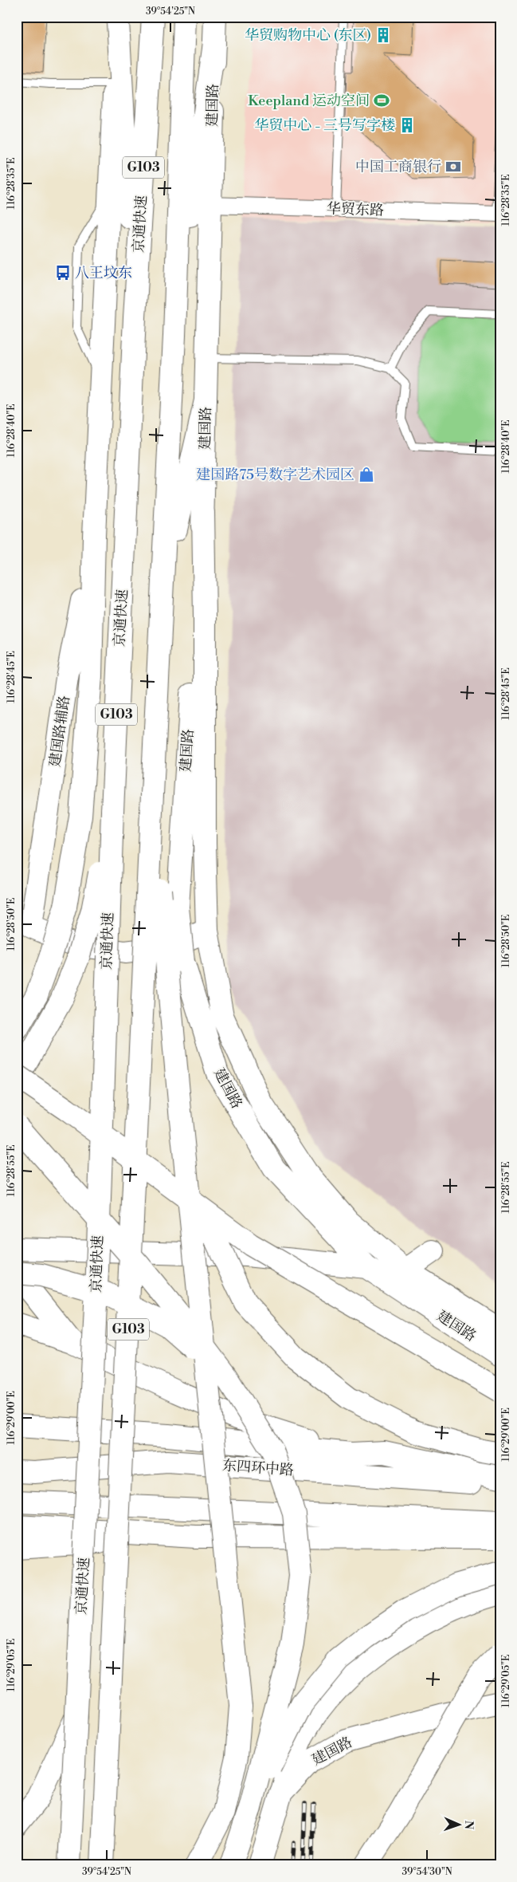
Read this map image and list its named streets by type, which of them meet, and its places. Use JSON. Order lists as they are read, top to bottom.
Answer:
{
  "streets": {
    "main road": [
      "建国路",
      "G103",
      "京通快速",
      "建国路辅路",
      "东四环中路"
    ],
    "street": ["华贸东路"]
  },
  "crossings": [
    ["建国路", "华贸东路"]
  ],
  "places": {
    "building": ["华贸购物中心 (东区)", "华贸中心 - 三号写字楼"],
    "sports": ["Keepland 运动空间"],
    "bank": ["中国工商银行"],
    "bus stop": ["八王坟东"],
    "shop": ["建国路75号数字艺术园区"]
  },
  "north": "right",
  "coordinates": [
    "39°54'25\"N",
    "116°28'35\"E",
    "116°28'40\"E",
    "116°28'45\"E",
    "116°28'50\"E",
    "116°28'55\"E",
    "116°29'00\"E",
    "116°29'05\"E",
    "39°54'30\"N"
  ]
}
